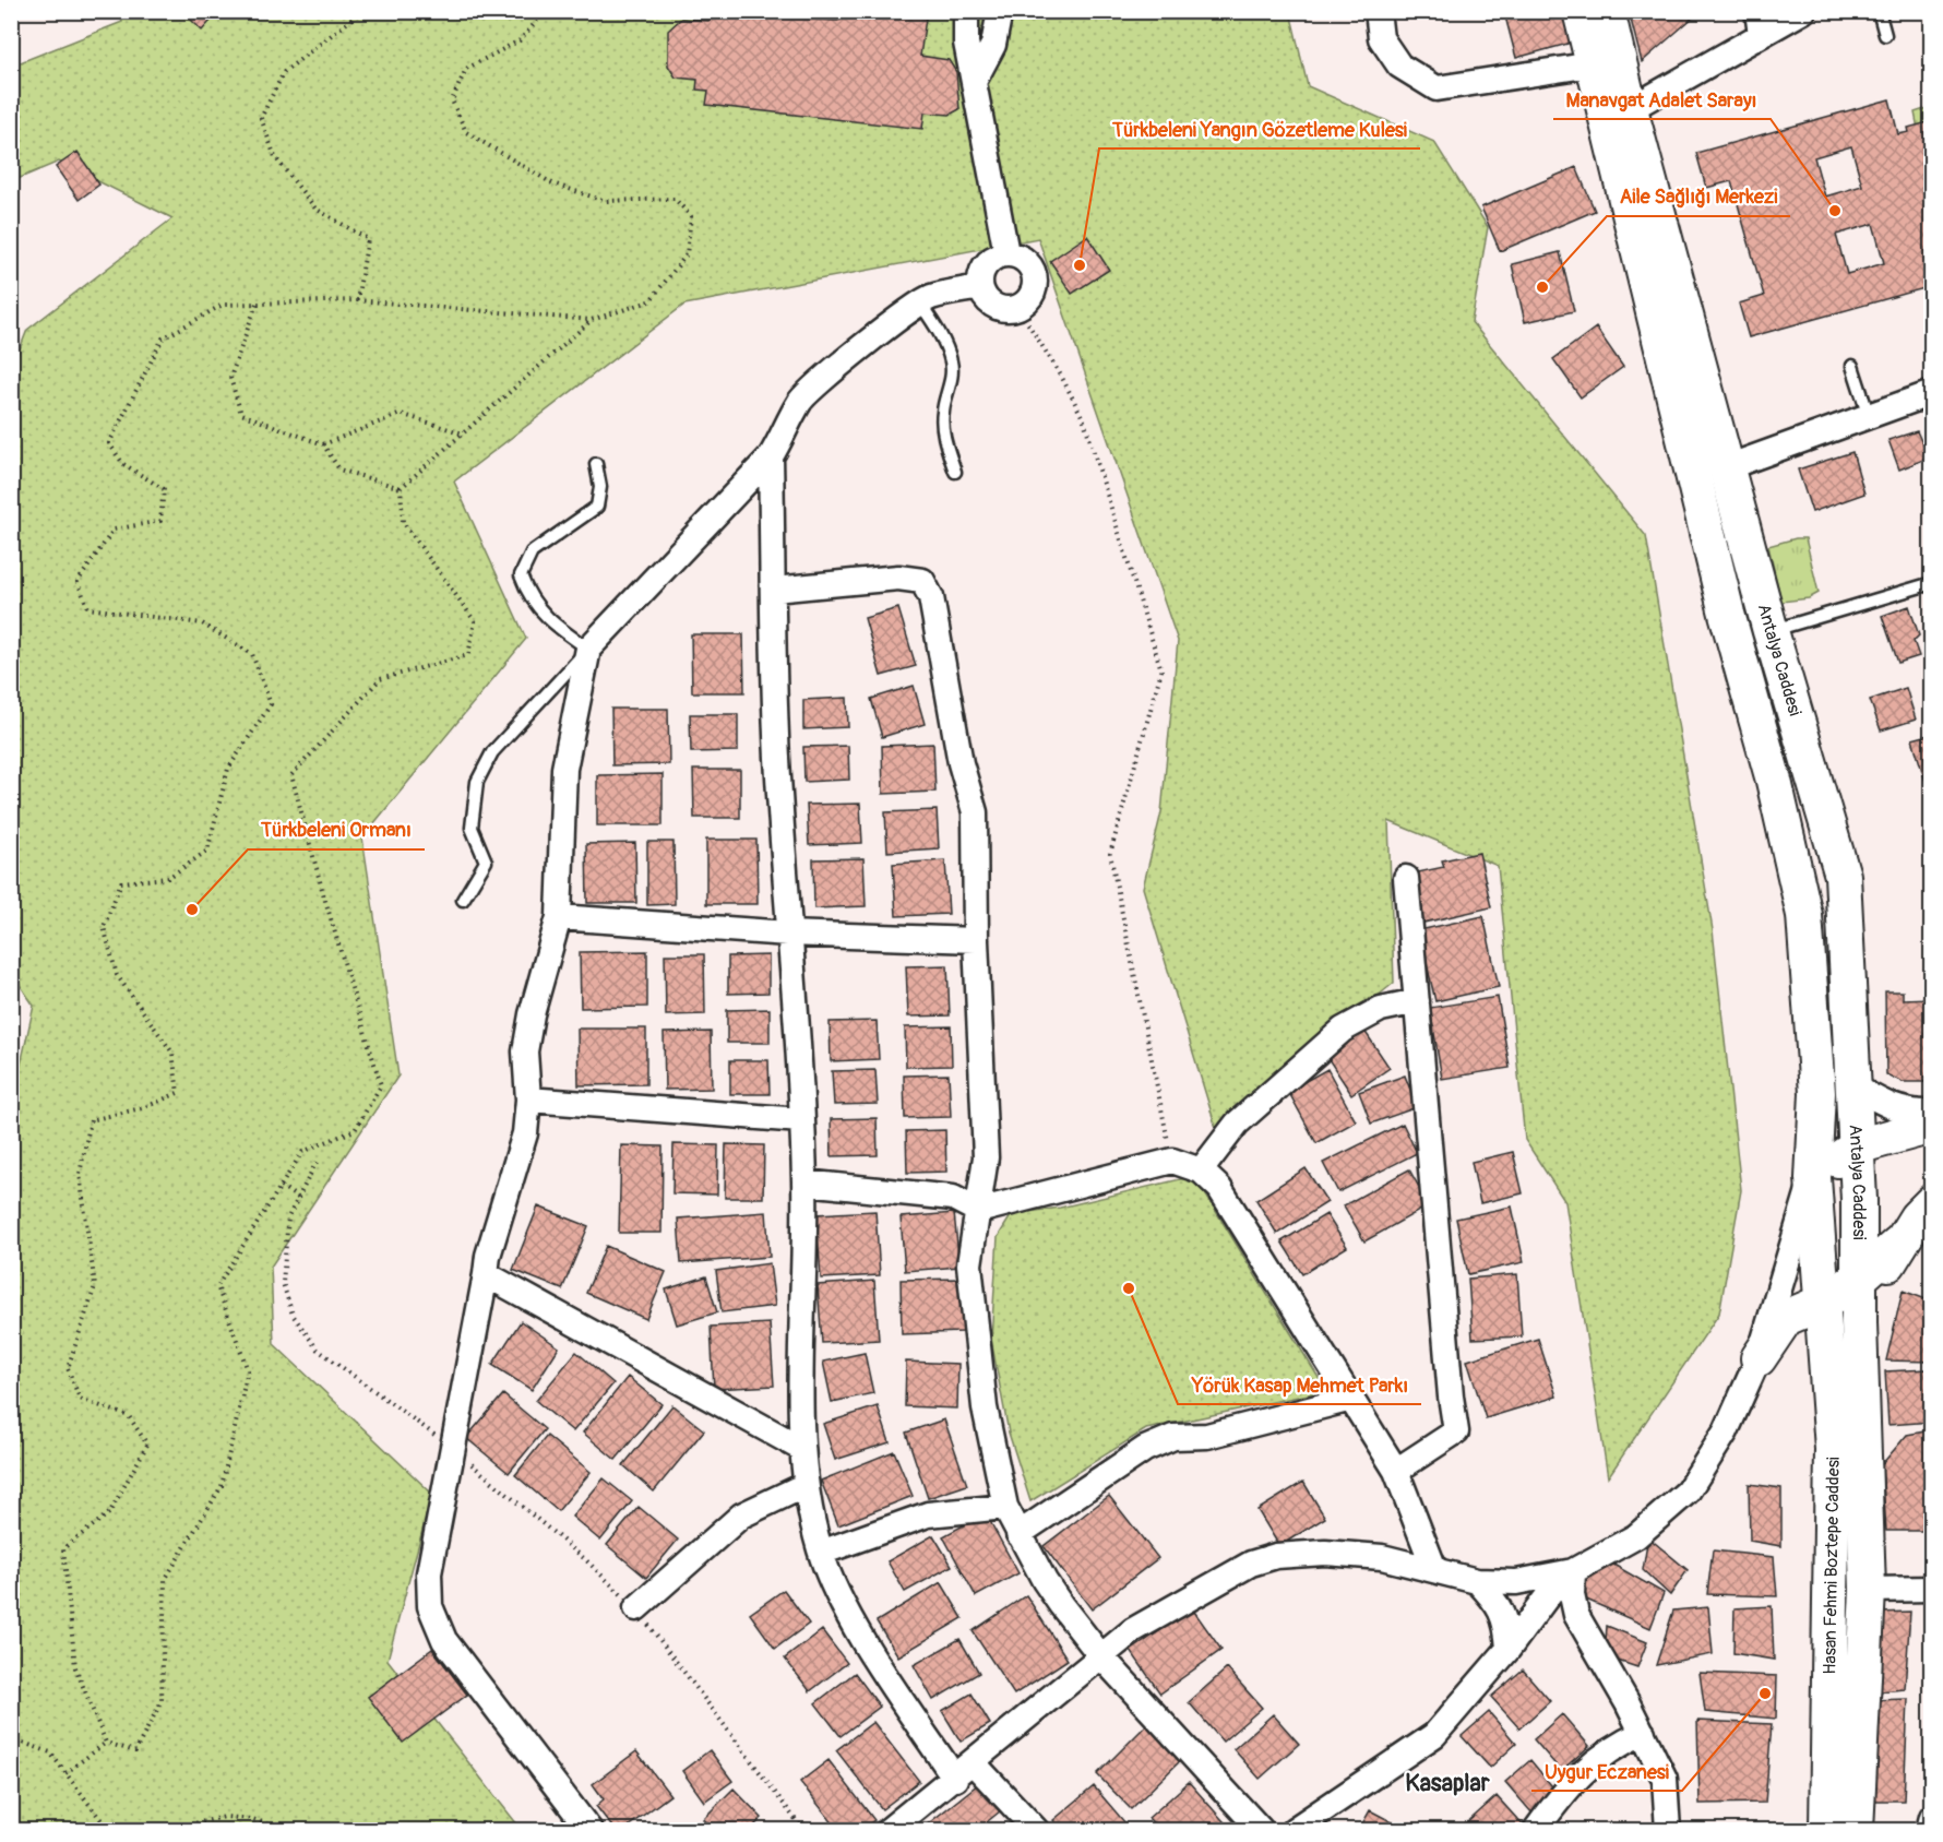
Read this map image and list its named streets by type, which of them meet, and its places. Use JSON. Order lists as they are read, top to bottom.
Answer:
{
  "streets": {
    "main road": ["Antalya Caddesi", "Hasan Fehmi Boztepe Caddesi"]
  },
  "crossings": [
    ["Antalya Caddesi", "Hasan Fehmi Boztepe Caddesi"]
  ],
  "districts": ["Kasaplar"],
  "places": [
    "Manavgat Adalet Sarayı",
    "Türkbeleni Yangın Gözetleme Kulesi",
    "Aile Sağlığı Merkezi",
    "Türkbeleni Ormanı",
    "Yörük Kasap Mehmet Parkı",
    "Uygur Eczanesi"
  ]
}
